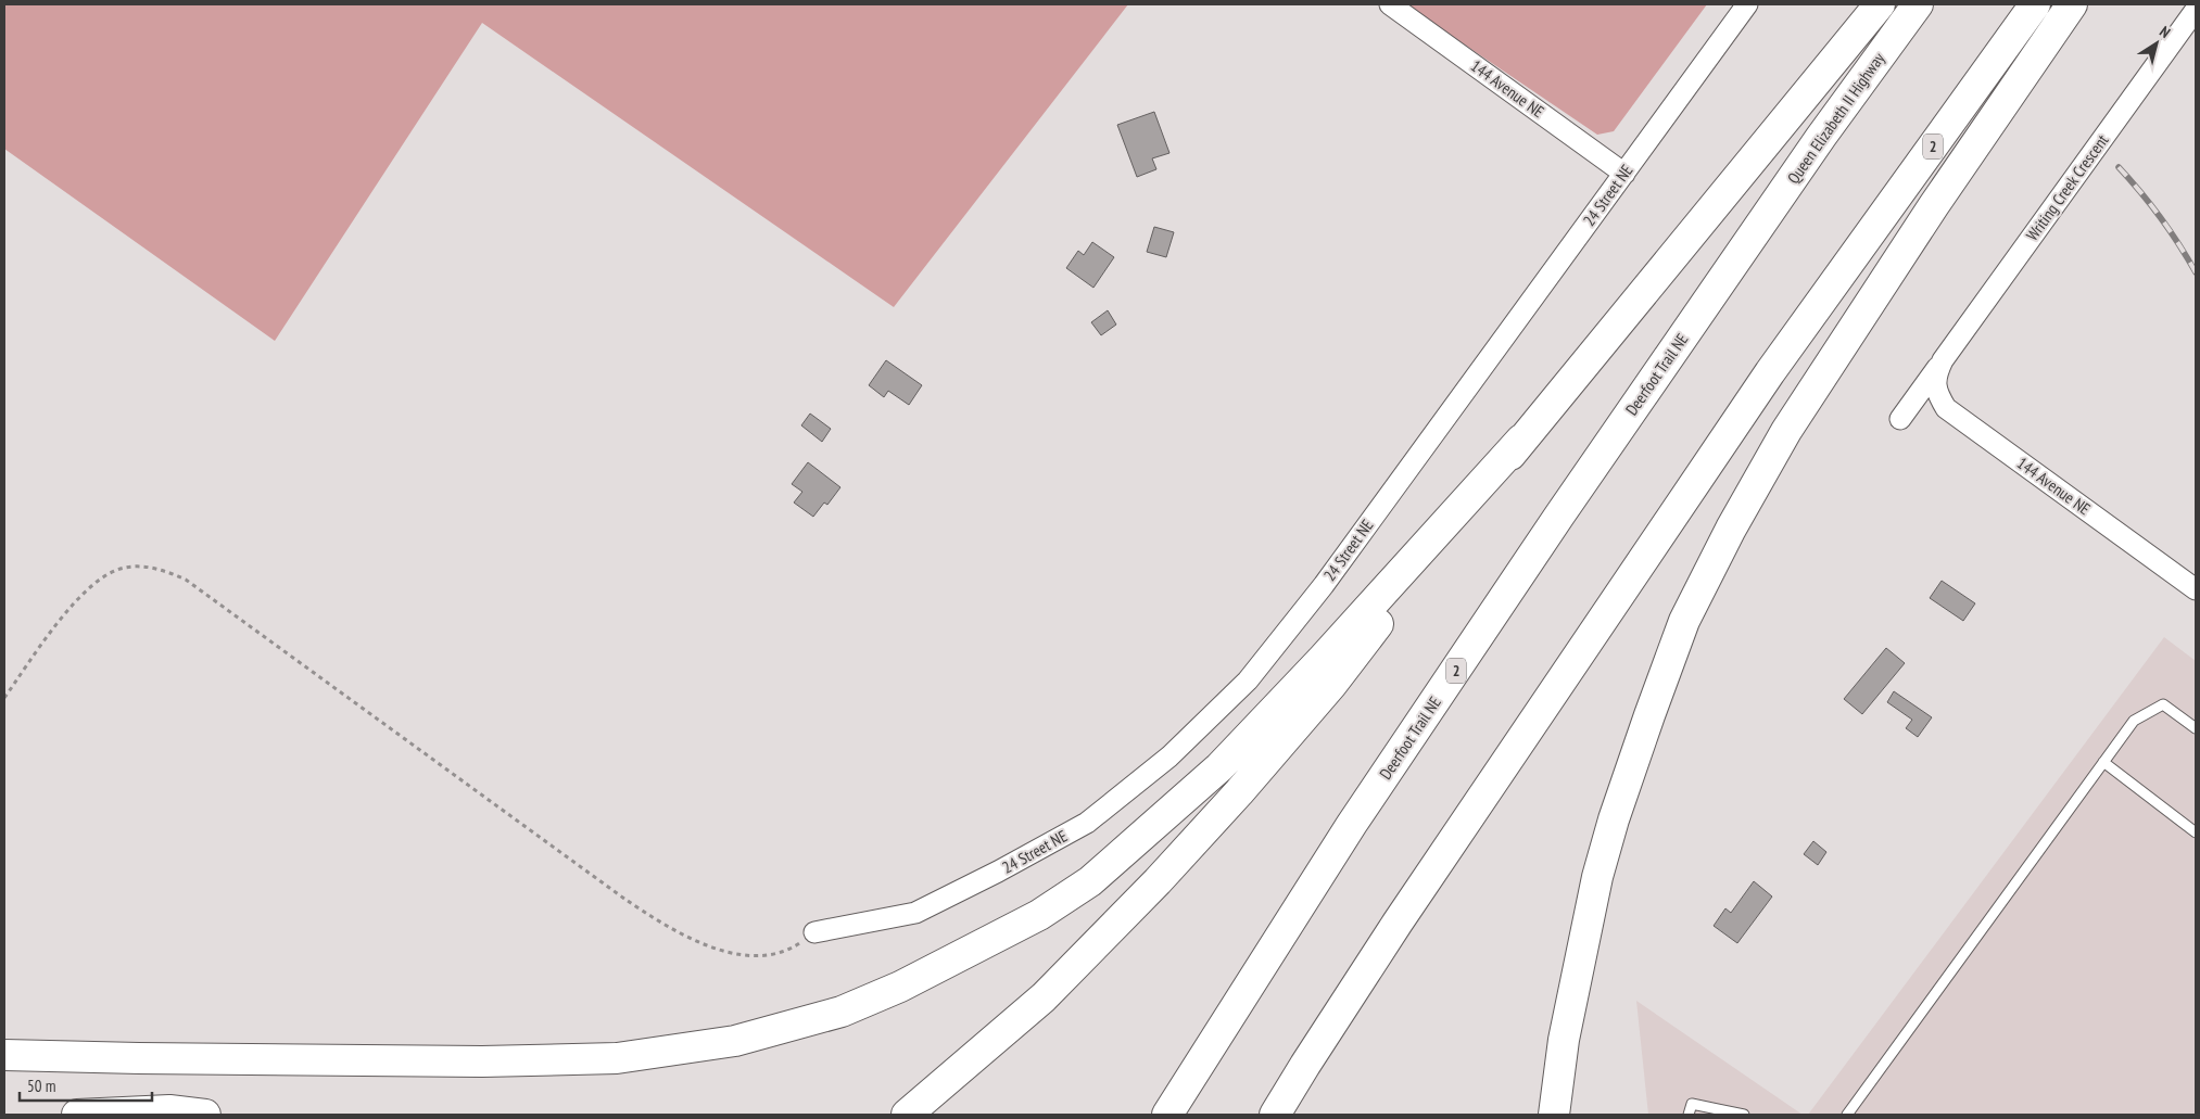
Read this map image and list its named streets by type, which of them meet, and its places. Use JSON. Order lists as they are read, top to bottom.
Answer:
{
  "streets": {
    "highway": ["Queen Elizabeth II Highway", "2", "Deerfoot Trail NE"],
    "street": ["144 Avenue NE", "Writing Creek Crescent", "24 Street NE"]
  },
  "crossings": [
    ["144 Avenue NE", "Writing Creek Crescent"],
    ["144 Avenue NE", "24 Street NE"],
    ["Queen Elizabeth II Highway", "Deerfoot Trail NE"]
  ],
  "scale_bar": "50 m",
  "north": "top right"
}
